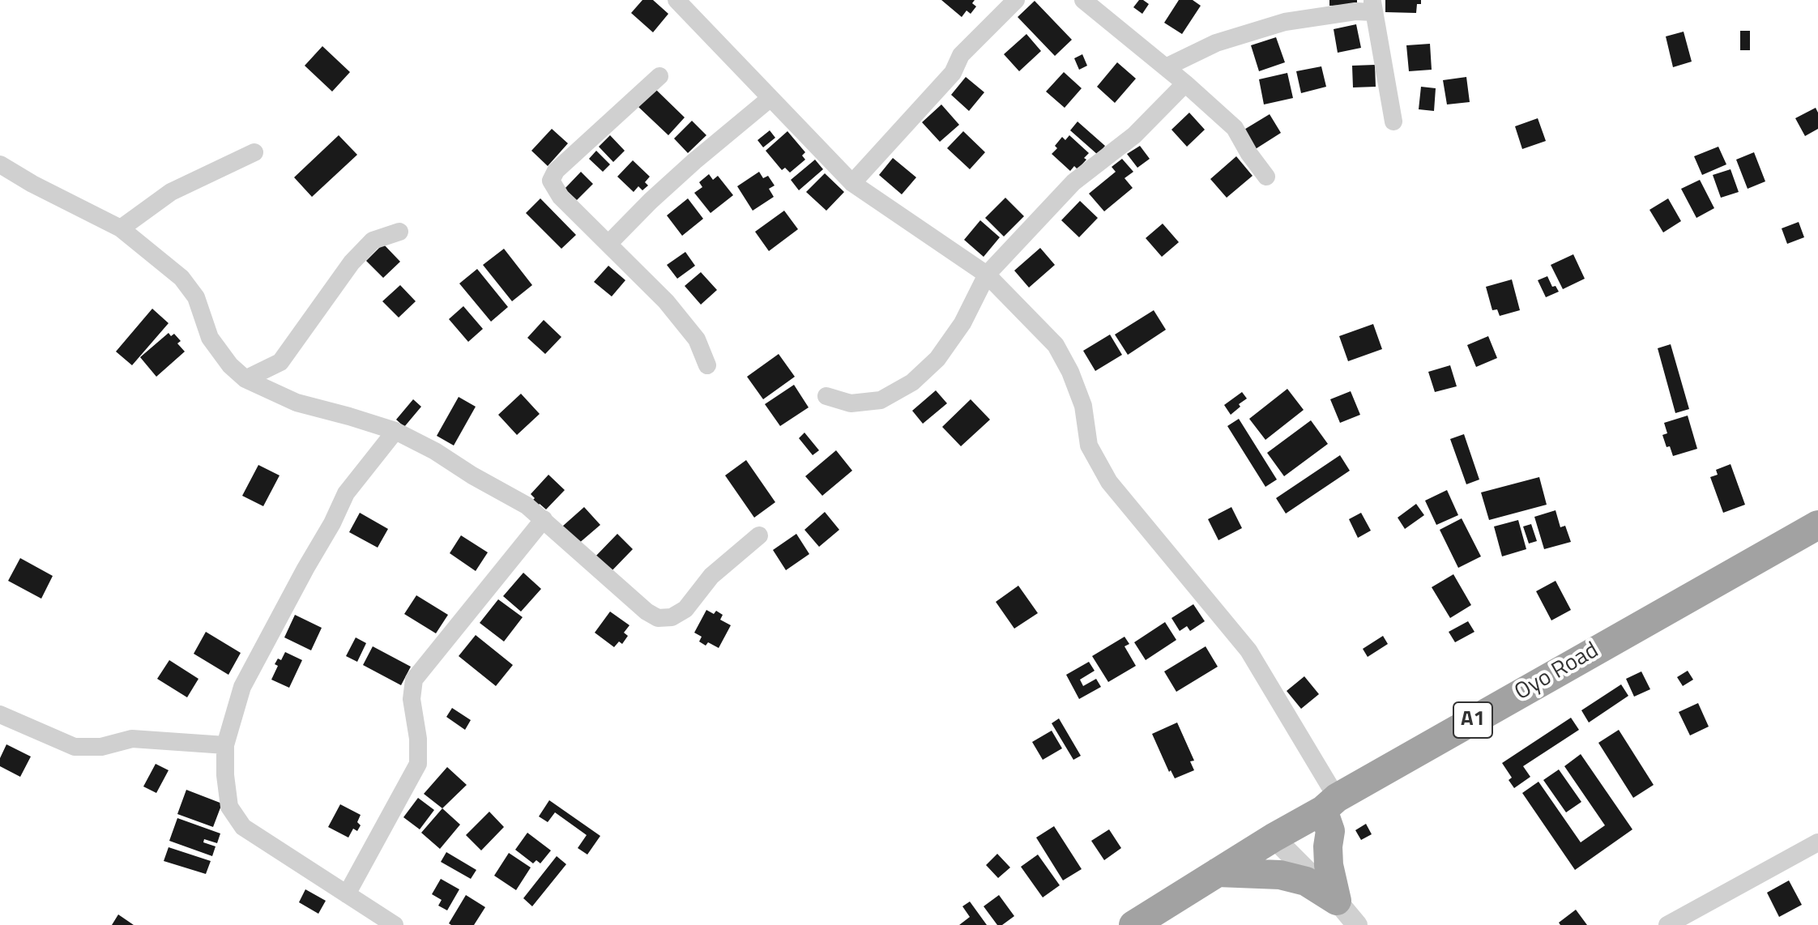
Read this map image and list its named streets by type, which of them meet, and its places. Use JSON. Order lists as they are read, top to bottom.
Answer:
{
  "streets": {
    "highway": ["Oyo Road", "A1"]
  }
}
